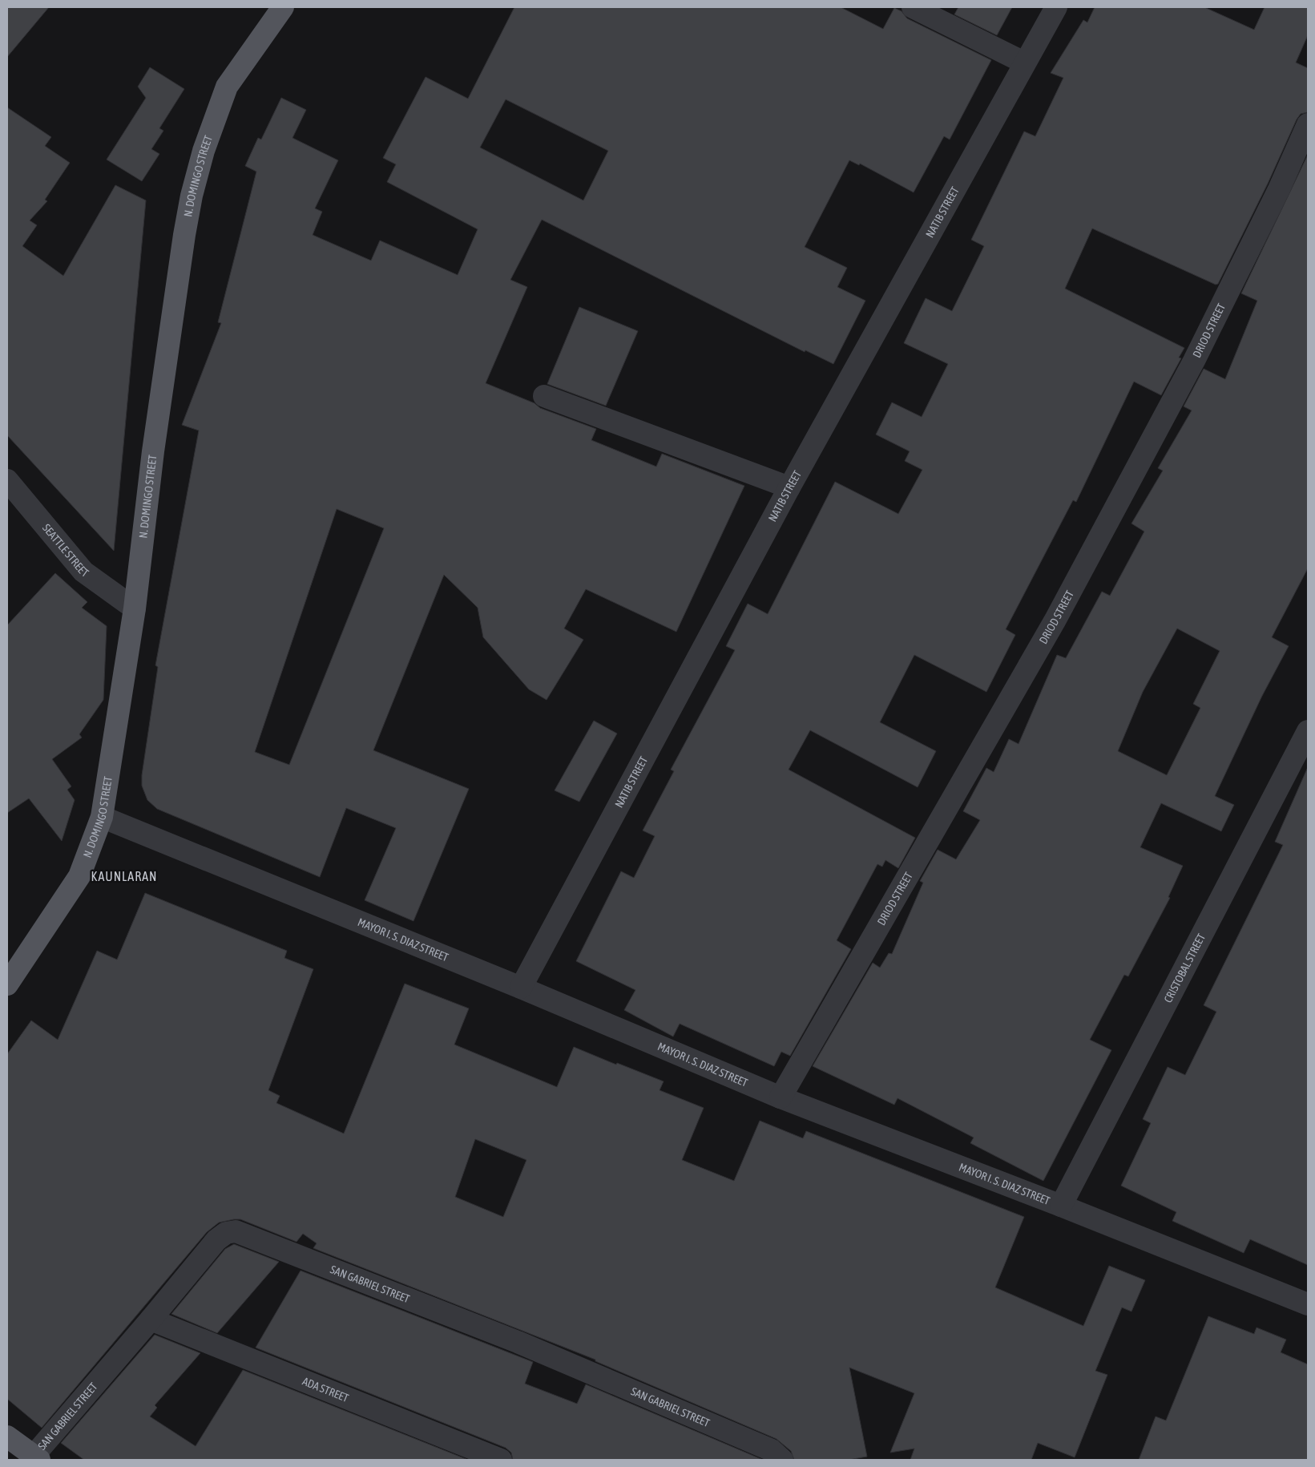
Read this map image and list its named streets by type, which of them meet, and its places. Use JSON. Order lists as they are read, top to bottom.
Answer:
{
  "streets": {
    "main road": ["N. DOMINGO STREET"],
    "street": [
      "NATIB STREET",
      "DRIOD STREET",
      "SEATTLE STREET",
      "MAYOR I. S. DIAZ STREET",
      "CRISTOBAL STREET",
      "SAN GABRIEL STREET",
      "ADA STREET"
    ]
  },
  "crossings": [
    ["N. DOMINGO STREET", "SEATTLE STREET"],
    ["N. DOMINGO STREET", "MAYOR I. S. DIAZ STREET"],
    ["NATIB STREET", "MAYOR I. S. DIAZ STREET"],
    ["DRIOD STREET", "MAYOR I. S. DIAZ STREET"],
    ["MAYOR I. S. DIAZ STREET", "CRISTOBAL STREET"],
    ["SAN GABRIEL STREET", "ADA STREET"]
  ],
  "districts": ["KAUNLARAN"]
}
